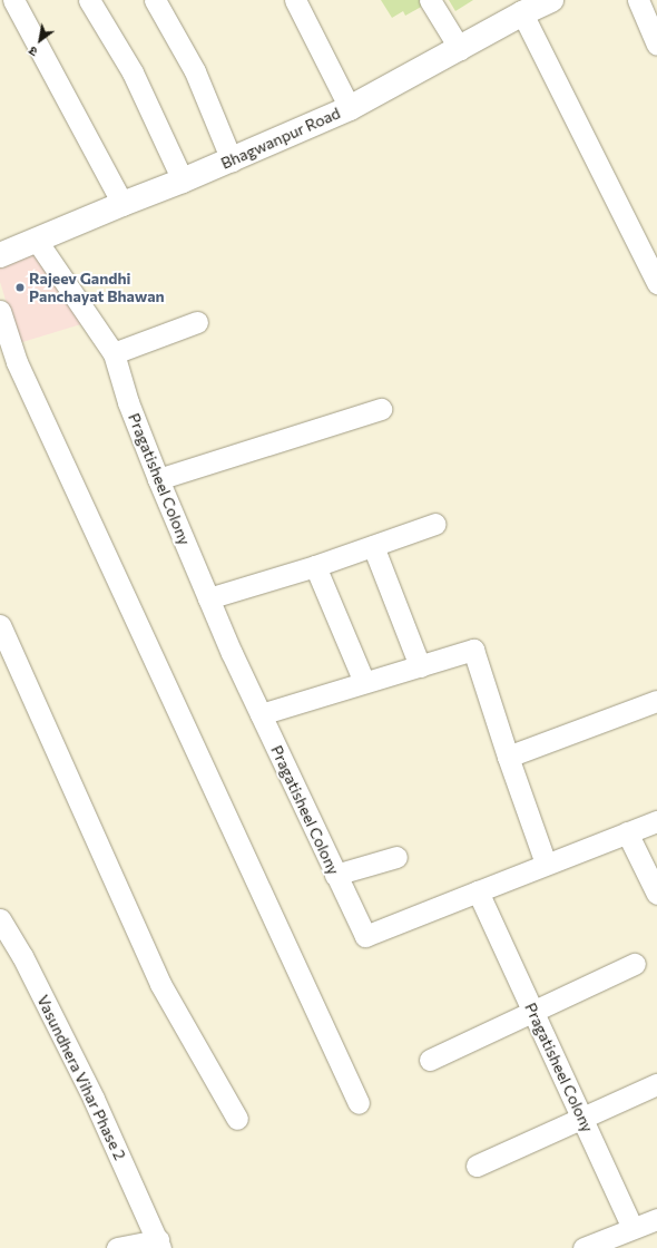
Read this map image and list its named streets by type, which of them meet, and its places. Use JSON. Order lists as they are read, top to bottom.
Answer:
{
  "streets": {
    "street": ["Bhagwanpur Road", "Pragatisheel Colony", "Vasundhera Vihar Phase 2"]
  },
  "crossings": [
    ["Bhagwanpur Road", "Pragatisheel Colony"]
  ],
  "places": ["Rajeev Gandhi Panchayat Bhawan"],
  "north": "bottom left"
}
